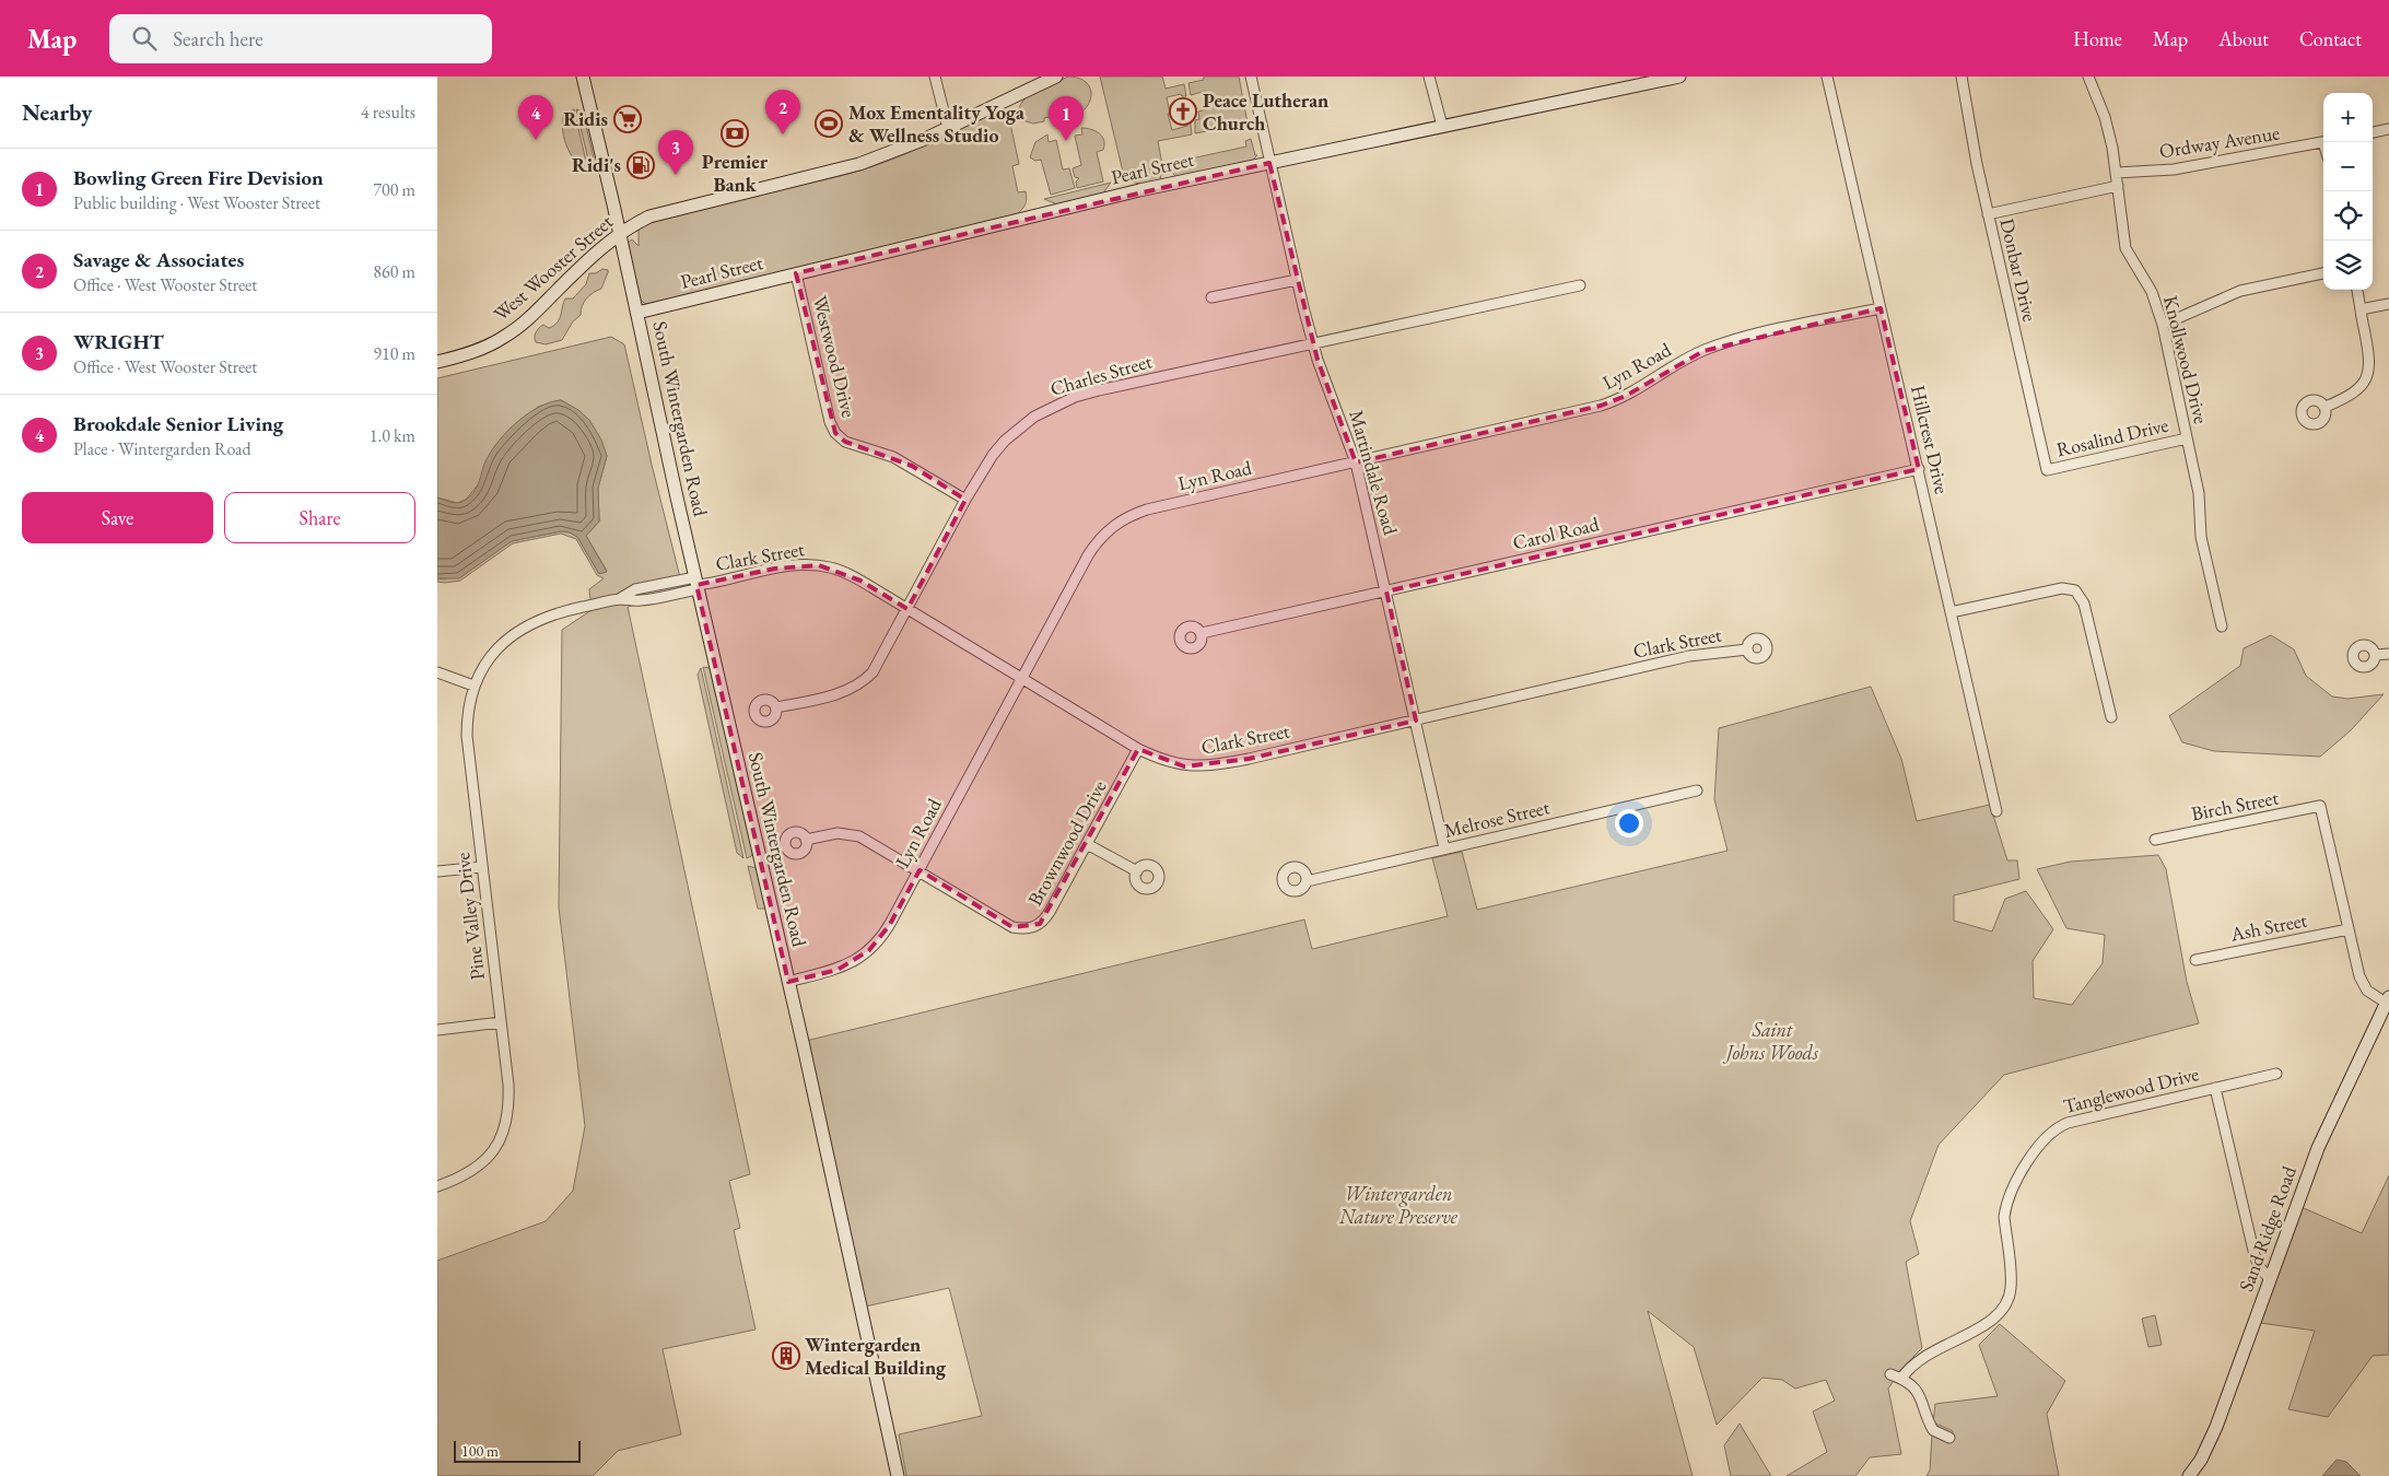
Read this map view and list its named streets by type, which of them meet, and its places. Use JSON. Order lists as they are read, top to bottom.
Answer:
{
  "streets": {
    "street": [
      "Ordway Avenue",
      "Pearl Street",
      "West Wooster Street",
      "Donbar Drive",
      "Westwood Drive",
      "Knollwood Drive",
      "Lyn Road",
      "Charles Street",
      "South Wintergarden Road",
      "Rosalind Drive",
      "Hillcrest Drive",
      "Martindale Road",
      "Carol Road",
      "Clark Street",
      "Birch Street",
      "Melrose Street",
      "Brownwood Drive",
      "Pine Valley Drive",
      "Ash Street",
      "Tanglewood Drive",
      "Sand Ridge Road"
    ]
  },
  "crossings": [
    ["Ordway Avenue", "Knollwood Drive"],
    ["Pearl Street", "Westwood Drive"],
    ["Pearl Street", "South Wintergarden Road"],
    ["Pearl Street", "Martindale Road"],
    ["West Wooster Street", "South Wintergarden Road"],
    ["Donbar Drive", "Rosalind Drive"],
    ["Westwood Drive", "Charles Street"],
    ["Knollwood Drive", "Rosalind Drive"],
    ["Lyn Road", "South Wintergarden Road"],
    ["Lyn Road", "Hillcrest Drive"],
    ["Lyn Road", "Martindale Road"],
    ["Lyn Road", "Clark Street"],
    ["Lyn Road", "Brownwood Drive"],
    ["Charles Street", "Martindale Road"],
    ["Charles Street", "Clark Street"],
    ["South Wintergarden Road", "Clark Street"],
    ["South Wintergarden Road", "Pine Valley Drive"],
    ["Hillcrest Drive", "Carol Road"],
    ["Martindale Road", "Carol Road"],
    ["Martindale Road", "Clark Street"],
    ["Martindale Road", "Melrose Street"],
    ["Clark Street", "Brownwood Drive"],
    ["Clark Street", "Pine Valley Drive"],
    ["Birch Street", "Ash Street"]
  ],
  "parks": ["Saint Johns Woods", "Wintergarden Nature Preserve"],
  "places": {
    "church": ["Peace Lutheran Church"],
    "supermarket": ["Ridis"],
    "sports": ["Mox Ementality Yoga & Wellness Studio"],
    "bank": ["Premier Bank"],
    "fuel station": ["Ridi's"],
    "building": ["Wintergarden Medical Building"]
  },
  "scale_bar": "100 m",
  "page": {
    "header": "Map",
    "search": "Search here",
    "nav": [
      "Home",
      "Map",
      "About",
      "Contact"
    ],
    "heading": ["Nearby", "4 results"],
    "pins": [
      "2",
      "4",
      "1",
      "3"
    ],
    "map_buttons": ["+", "−"],
    "list": [
      {
        "mark": "1",
        "name": "Bowling Green Fire Devision",
        "note": "Public building · West Wooster Street",
        "value": "700 m"
      },
      {
        "mark": "2",
        "name": "Savage & Associates",
        "note": "Office · West Wooster Street",
        "value": "860 m"
      },
      {
        "mark": "3",
        "name": "WRIGHT",
        "note": "Office · West Wooster Street",
        "value": "910 m"
      },
      {
        "mark": "4",
        "name": "Brookdale Senior Living",
        "note": "Place · Wintergarden Road",
        "value": "1.0 km"
      }
    ],
    "buttons": ["Save", "Share"],
    "scale": "100 m"
  }
}
